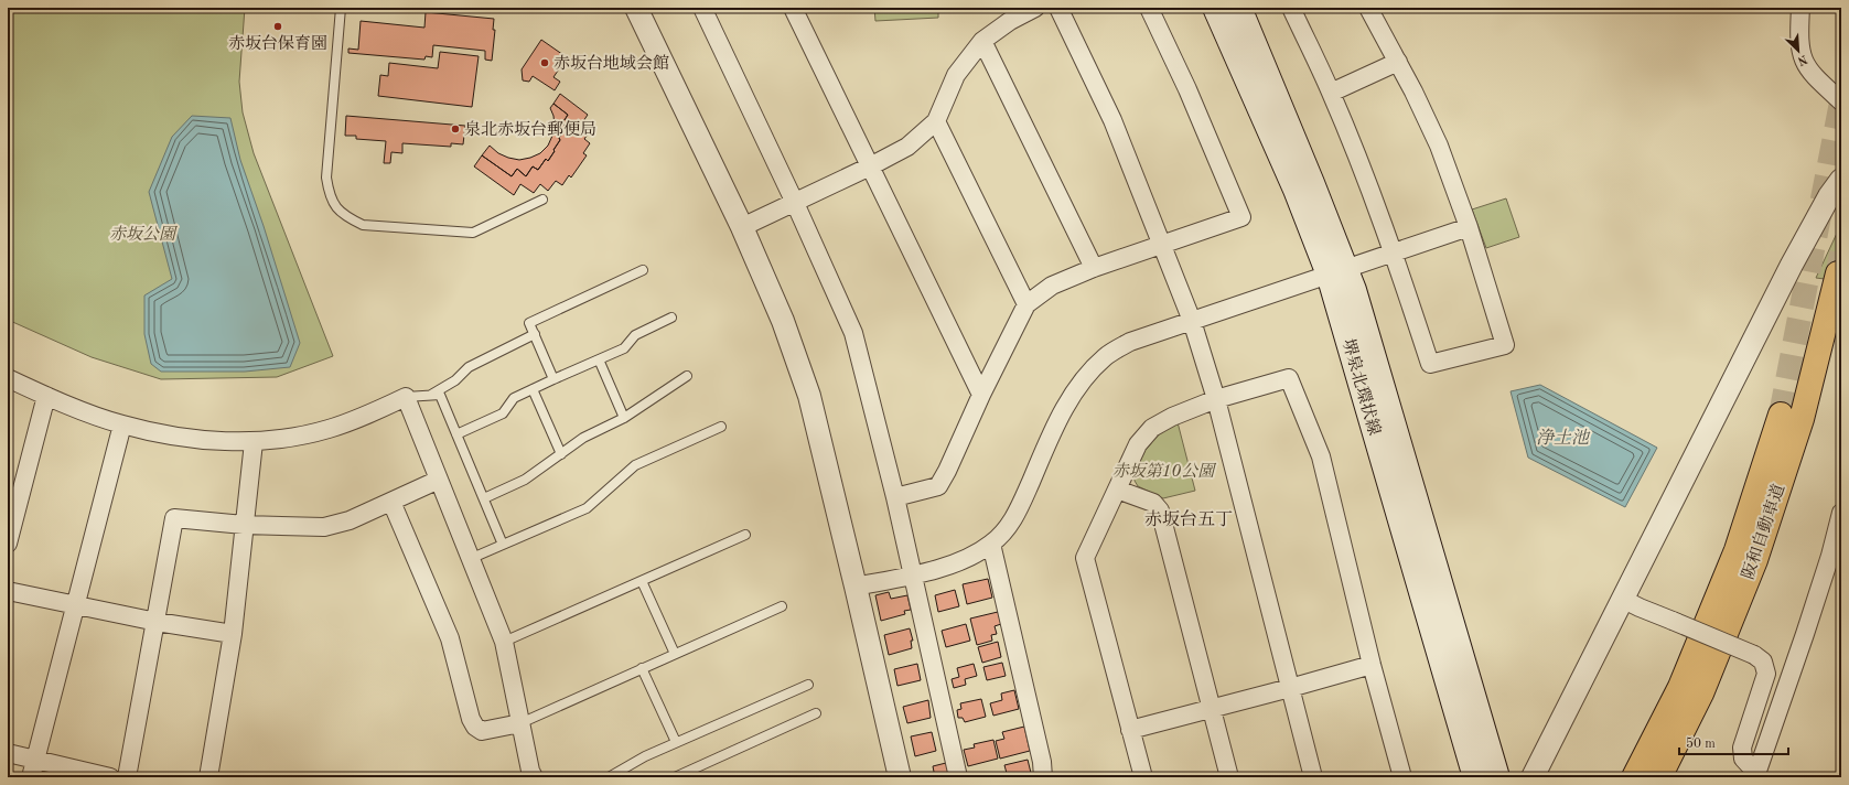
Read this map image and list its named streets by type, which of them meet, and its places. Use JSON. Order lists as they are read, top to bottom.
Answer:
{
  "streets": {
    "highway": ["阪和自動車道"],
    "main road": ["堺泉北環状線"]
  },
  "districts": ["赤坂台五丁"],
  "water": ["浄土池"],
  "parks": ["赤坂公園", "赤坂第10公園"],
  "places": ["赤坂台保育園", "赤坂台地域会館", "泉北赤坂台郵便局"],
  "scale_bar": "50 m",
  "north": "bottom right"
}
